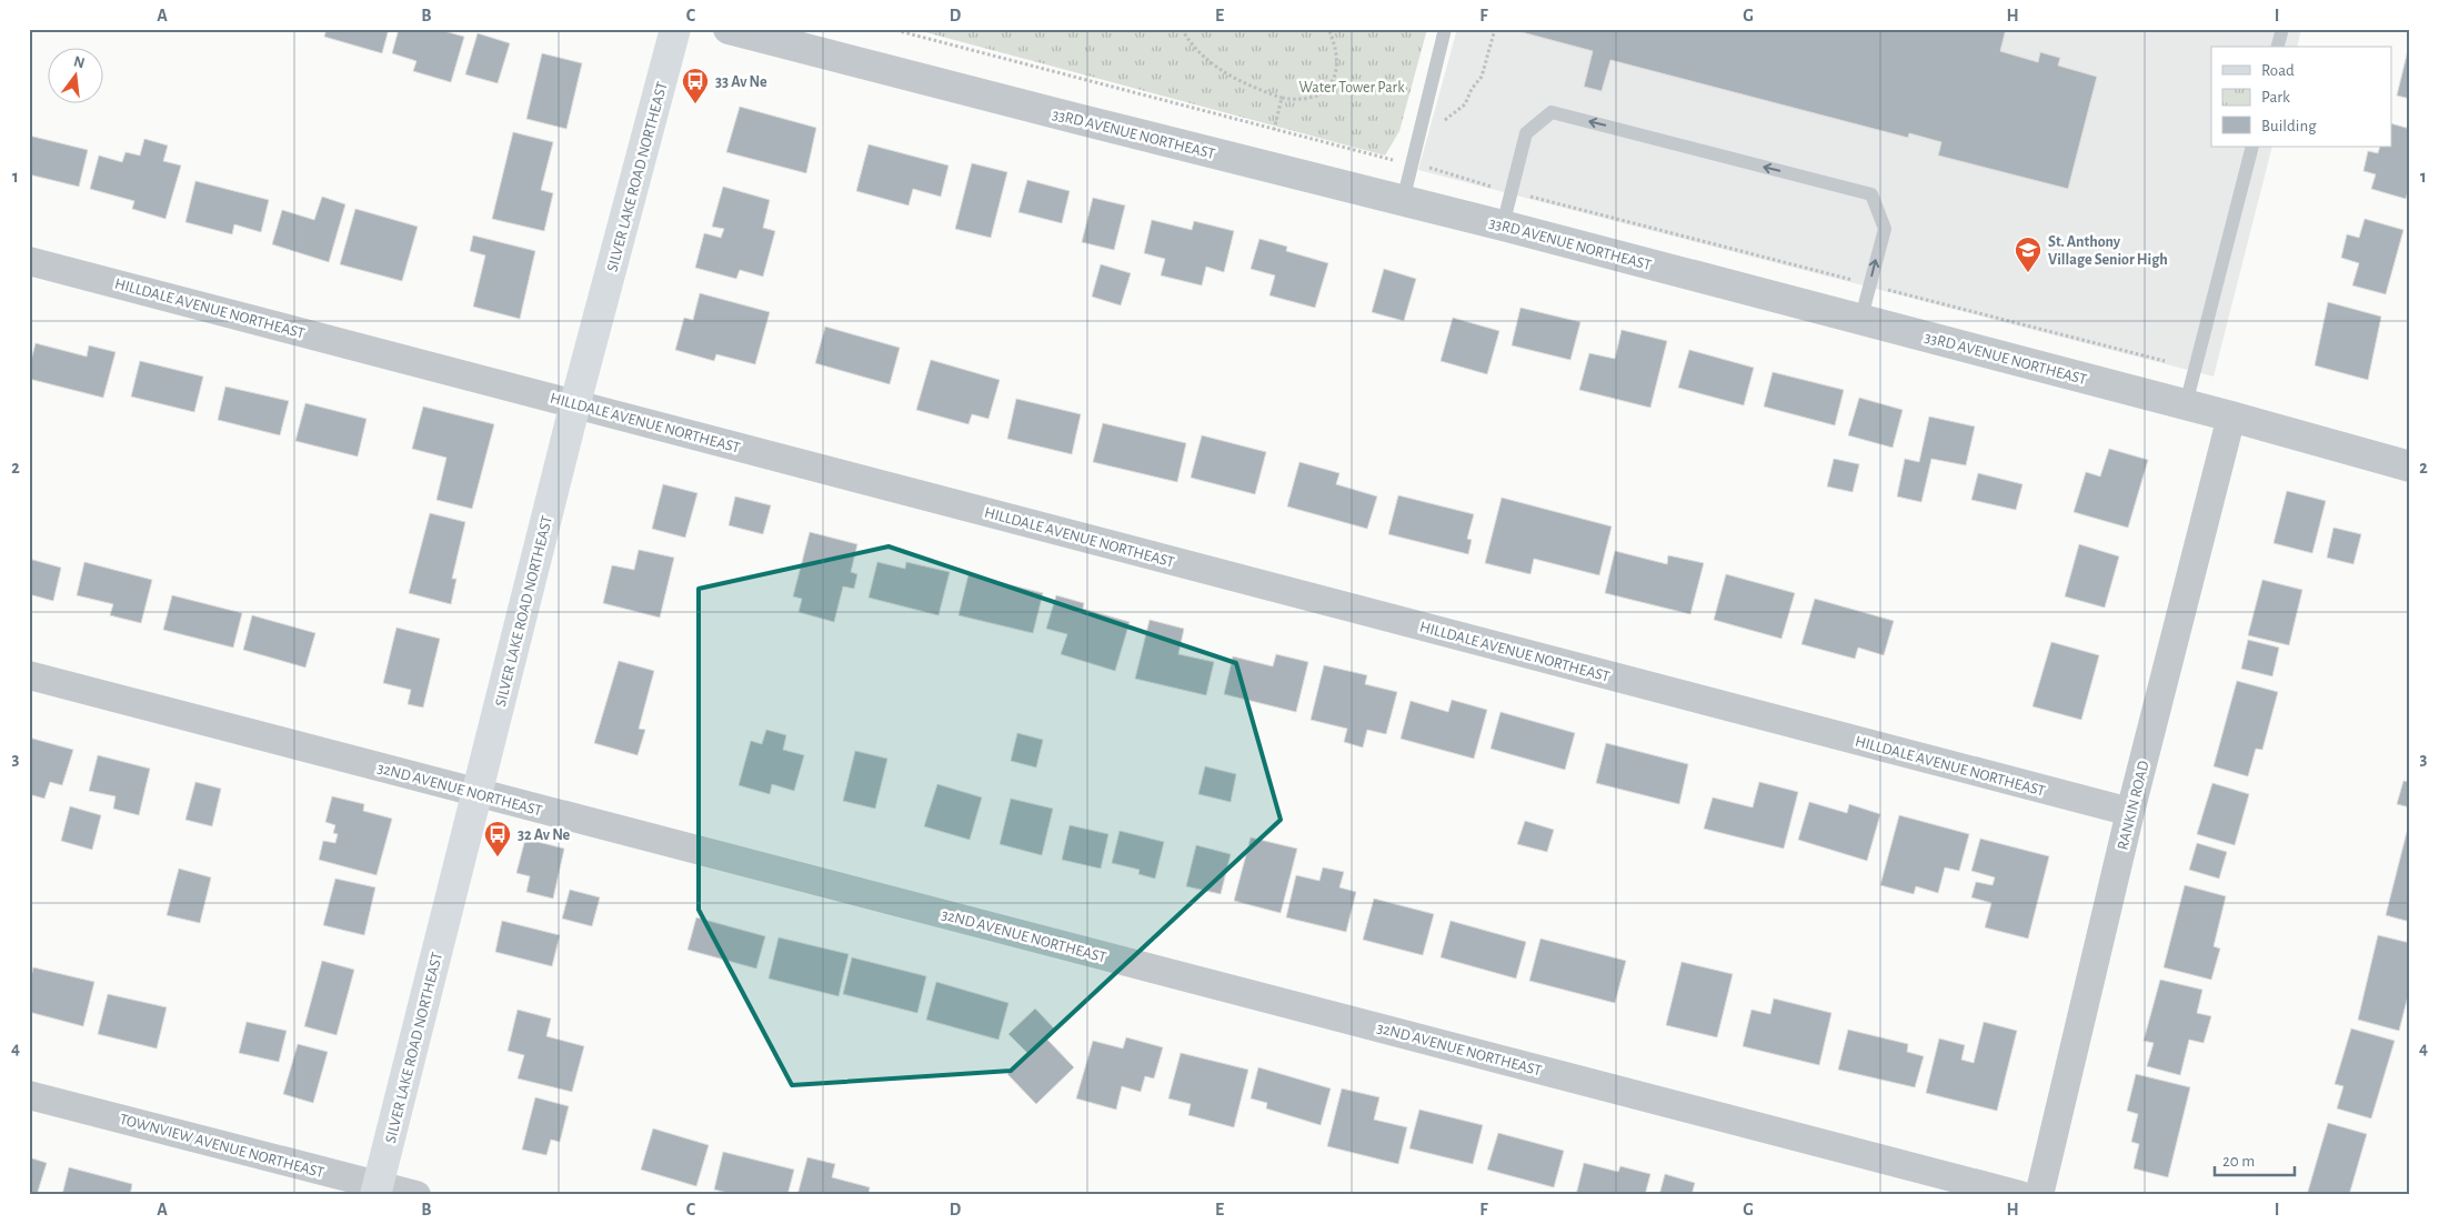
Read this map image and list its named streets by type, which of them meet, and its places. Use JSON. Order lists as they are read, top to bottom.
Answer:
{
  "streets": {
    "main road": ["SILVER LAKE ROAD NORTHEAST"],
    "street": [
      "33RD AVENUE NORTHEAST",
      "HILLDALE AVENUE NORTHEAST",
      "32ND AVENUE NORTHEAST",
      "RANKIN ROAD",
      "TOWNVIEW AVENUE NORTHEAST"
    ]
  },
  "crossings": [
    ["33RD AVENUE NORTHEAST", "RANKIN ROAD"],
    ["SILVER LAKE ROAD NORTHEAST", "HILLDALE AVENUE NORTHEAST"],
    ["SILVER LAKE ROAD NORTHEAST", "32ND AVENUE NORTHEAST"],
    ["SILVER LAKE ROAD NORTHEAST", "TOWNVIEW AVENUE NORTHEAST"],
    ["HILLDALE AVENUE NORTHEAST", "RANKIN ROAD"]
  ],
  "parks": ["Water Tower Park"],
  "places": {
    "bus stop": ["33 Av Ne", "32 Av Ne"],
    "school or university": ["St. Anthony Village Senior High"]
  },
  "legend": ["Road", "Park", "Building"],
  "scale_bar": "20 m",
  "north": "top",
  "grid": {
    "columns": [
      "A",
      "B",
      "C",
      "D",
      "E",
      "F",
      "G",
      "H",
      "I"
    ],
    "rows": [
      "1",
      "2",
      "3",
      "4"
    ]
  }
}
